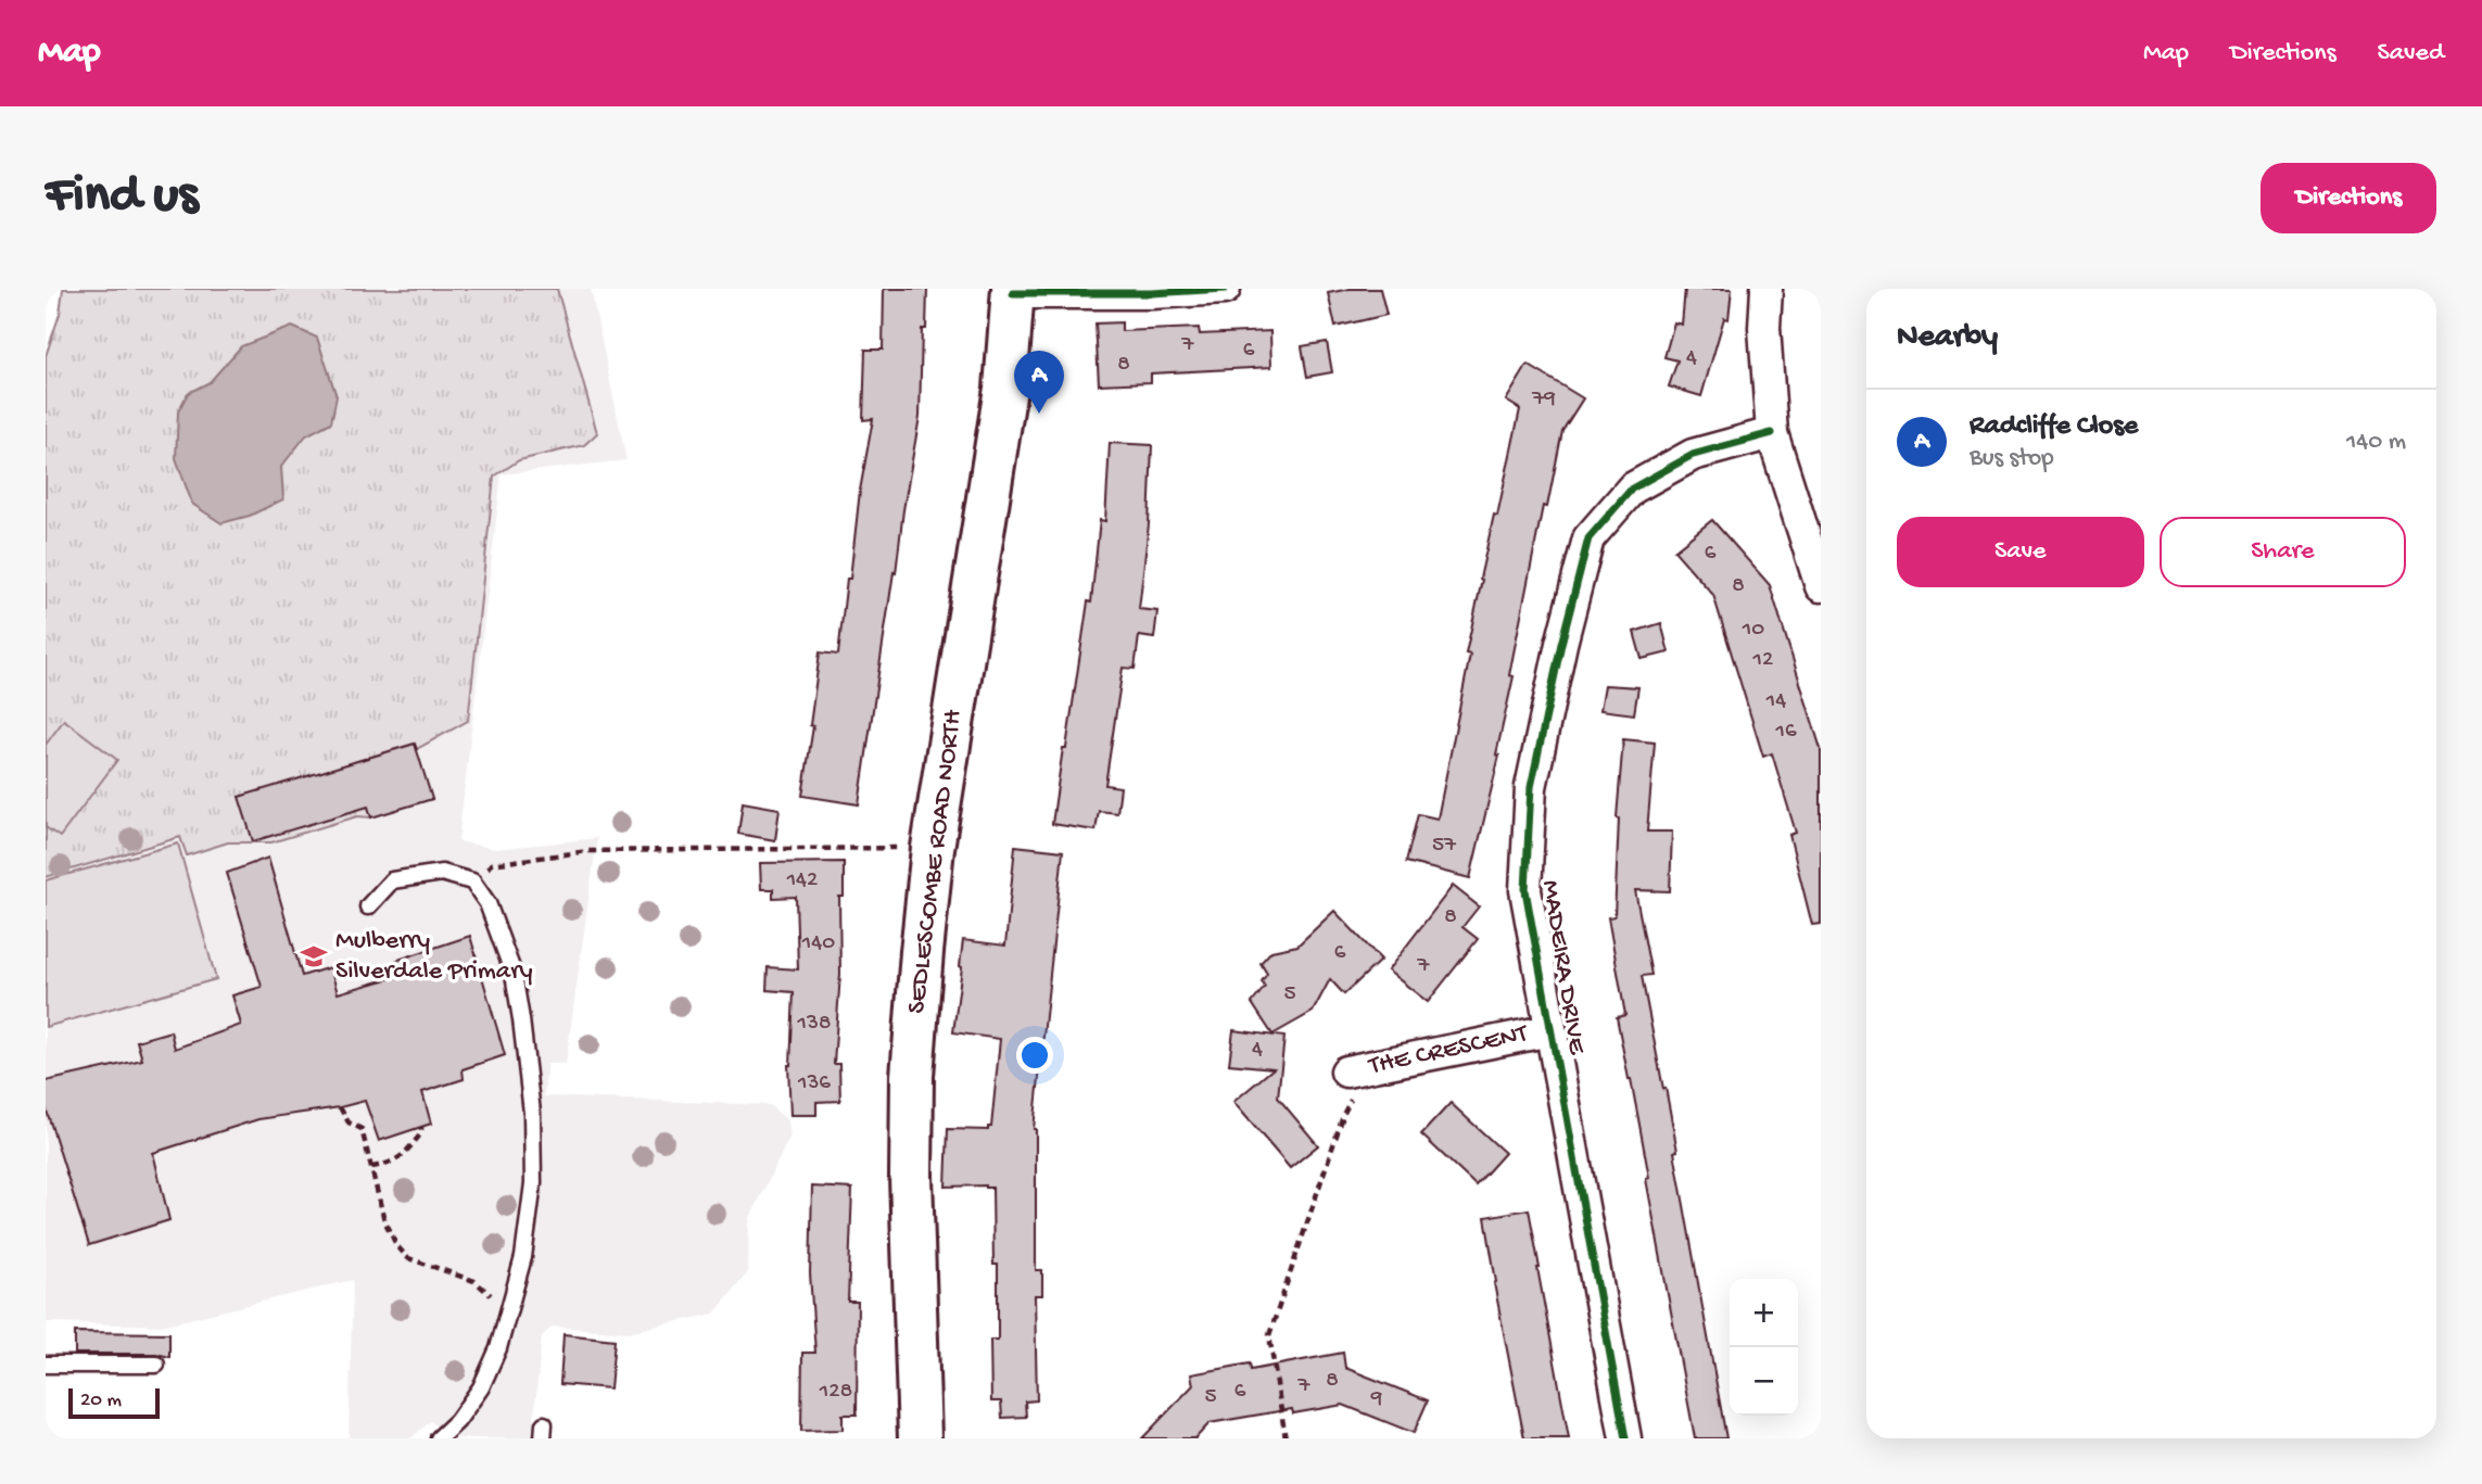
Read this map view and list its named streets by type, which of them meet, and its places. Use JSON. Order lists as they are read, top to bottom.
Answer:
{
  "streets": {
    "highway": ["SEDLESCOMBE ROAD NORTH"],
    "street": ["MADEIRA DRIVE", "THE CRESCENT"]
  },
  "crossings": [
    ["MADEIRA DRIVE", "THE CRESCENT"]
  ],
  "places": {
    "school or university": ["Mulberry Silverdale Primary"]
  },
  "house_numbers": [
    "7",
    "6",
    "4",
    "8",
    "79",
    "6",
    "8",
    "10",
    "12",
    "14",
    "16",
    "57",
    "142",
    "8",
    "140",
    "6",
    "7",
    "5",
    "138",
    "4",
    "136",
    "8",
    "7",
    "128",
    "6",
    "5",
    "9"
  ],
  "scale_bar": "20 m",
  "page": {
    "header": "Map",
    "nav": ["Map", "Directions", "Saved"],
    "buttons": [
      "Directions",
      ["Save", "Share"]
    ],
    "title": "Find us",
    "heading": "Nearby",
    "pins": "A",
    "list": [
      {
        "mark": "A",
        "name": "Radcliffe Close",
        "note": "Bus stop",
        "value": "140 m"
      }
    ],
    "map_buttons": ["+", "−"],
    "scale": "20 m"
  }
}
